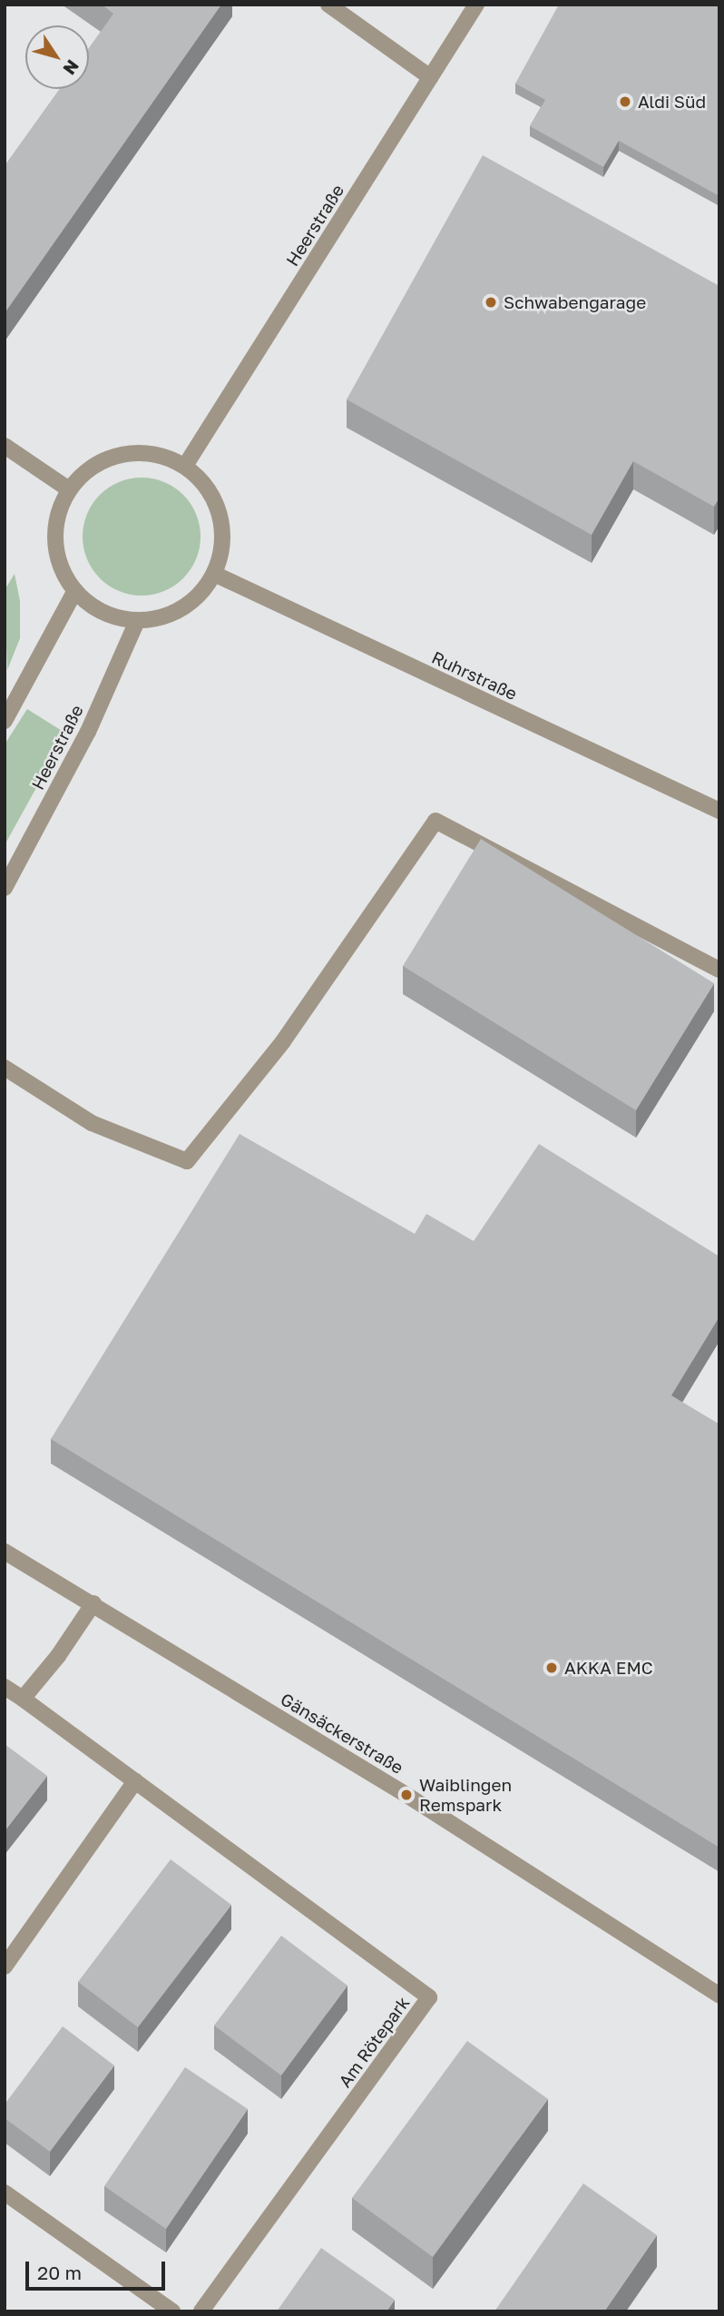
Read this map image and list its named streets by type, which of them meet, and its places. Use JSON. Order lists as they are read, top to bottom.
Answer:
{
  "streets": {
    "street": [
      "Heerstraße",
      "Ruhrstraße",
      "Gänsäckerstraße",
      "Am Rötepark"
    ]
  },
  "crossings": [
    ["Heerstraße", "Ruhrstraße"]
  ],
  "places": [
    "Aldi Süd",
    "Schwabengarage",
    "AKKA EMC",
    "Waiblingen Remspark"
  ],
  "scale_bar": "20 m",
  "north": "bottom right"
}
